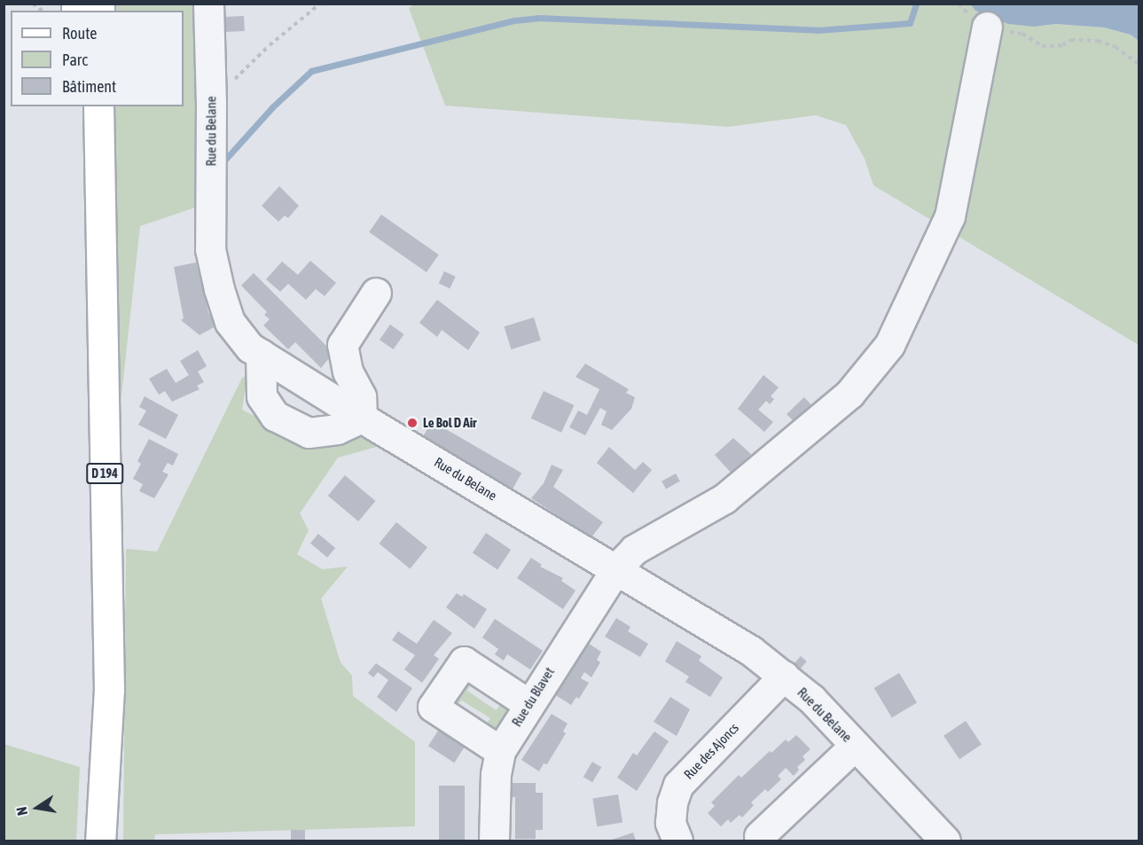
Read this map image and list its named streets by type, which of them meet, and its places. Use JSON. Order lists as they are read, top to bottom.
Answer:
{
  "streets": {
    "main road": ["D 194"],
    "street": ["Rue du Belane", "Rue du Blavet", "Rue des Ajoncs"]
  },
  "crossings": [
    ["Rue du Belane", "Rue du Blavet"],
    ["Rue du Belane", "Rue des Ajoncs"]
  ],
  "places": ["Le Bol D Air"],
  "legend": ["Route", "Parc", "Bâtiment"],
  "north": "left"
}
